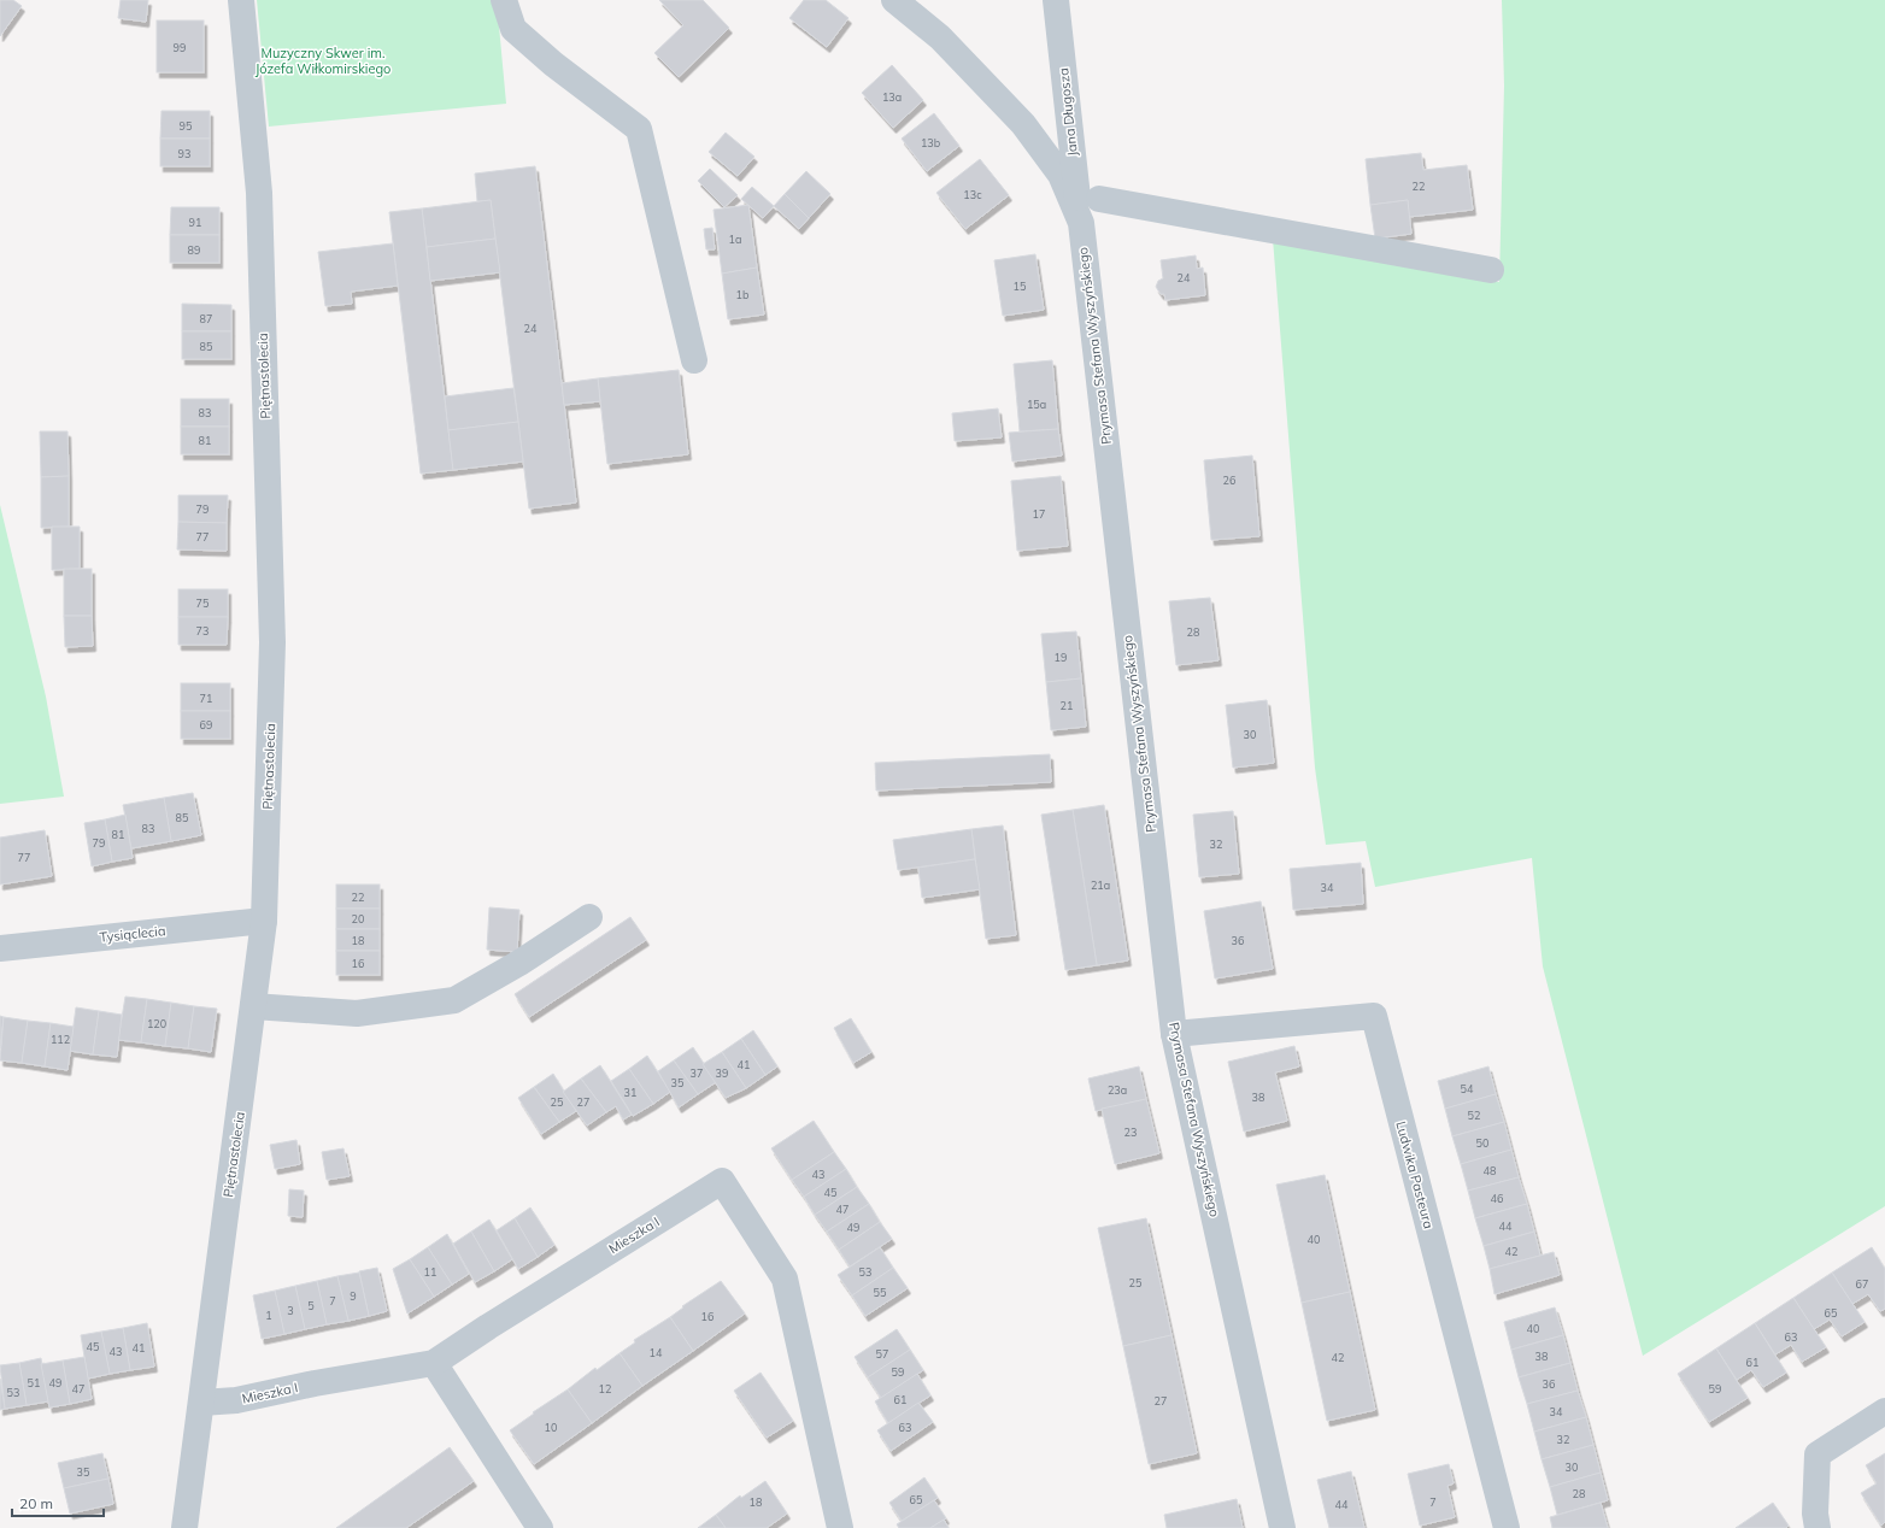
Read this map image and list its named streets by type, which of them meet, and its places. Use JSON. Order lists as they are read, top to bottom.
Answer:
{
  "streets": {
    "street": [
      "Jana Długosza",
      "Prymasa Stefana Wyszyńskiego",
      "Piętnastolecia",
      "Tysiąclecia",
      "Ludwika Pasteura",
      "Mieszka I"
    ]
  },
  "crossings": [
    ["Jana Długosza", "Prymasa Stefana Wyszyńskiego"],
    ["Prymasa Stefana Wyszyńskiego", "Ludwika Pasteura"],
    ["Piętnastolecia", "Tysiąclecia"],
    ["Piętnastolecia", "Mieszka I"]
  ],
  "parks": ["Muzyczny Skwer im. Józefa Wiłkomirskiego"],
  "house_numbers": [
    "99",
    "13a",
    "95",
    "13b",
    "93",
    "22",
    "13c",
    "91",
    "1a",
    "89",
    "24",
    "15",
    "1b",
    "87",
    "24",
    "85",
    "15a",
    "83",
    "81",
    "26",
    "79",
    "17",
    "77",
    "75",
    "73",
    "28",
    "19",
    "71",
    "21",
    "69",
    "30",
    "85",
    "83",
    "81",
    "79",
    "32",
    "77",
    "21a",
    "34",
    "22",
    "20",
    "18",
    "36",
    "16",
    "120",
    "112",
    "41",
    "37",
    "39",
    "35",
    "54",
    "23a",
    "31",
    "38",
    "25",
    "27",
    "52",
    "23",
    "50",
    "48",
    "43",
    "45",
    "46",
    "47",
    "44",
    "49",
    "40",
    "42",
    "11",
    "53",
    "25",
    "67",
    "55",
    "9",
    "7",
    "5",
    "3",
    "65",
    "1",
    "16",
    "40",
    "63",
    "45",
    "41",
    "43",
    "14",
    "57",
    "38",
    "42",
    "61",
    "59",
    "51",
    "49",
    "36",
    "47",
    "12",
    "59",
    "53",
    "61",
    "27",
    "34",
    "10",
    "63",
    "32",
    "30",
    "35",
    "28",
    "65",
    "18",
    "7",
    "44"
  ],
  "scale_bar": "20 m"
}
